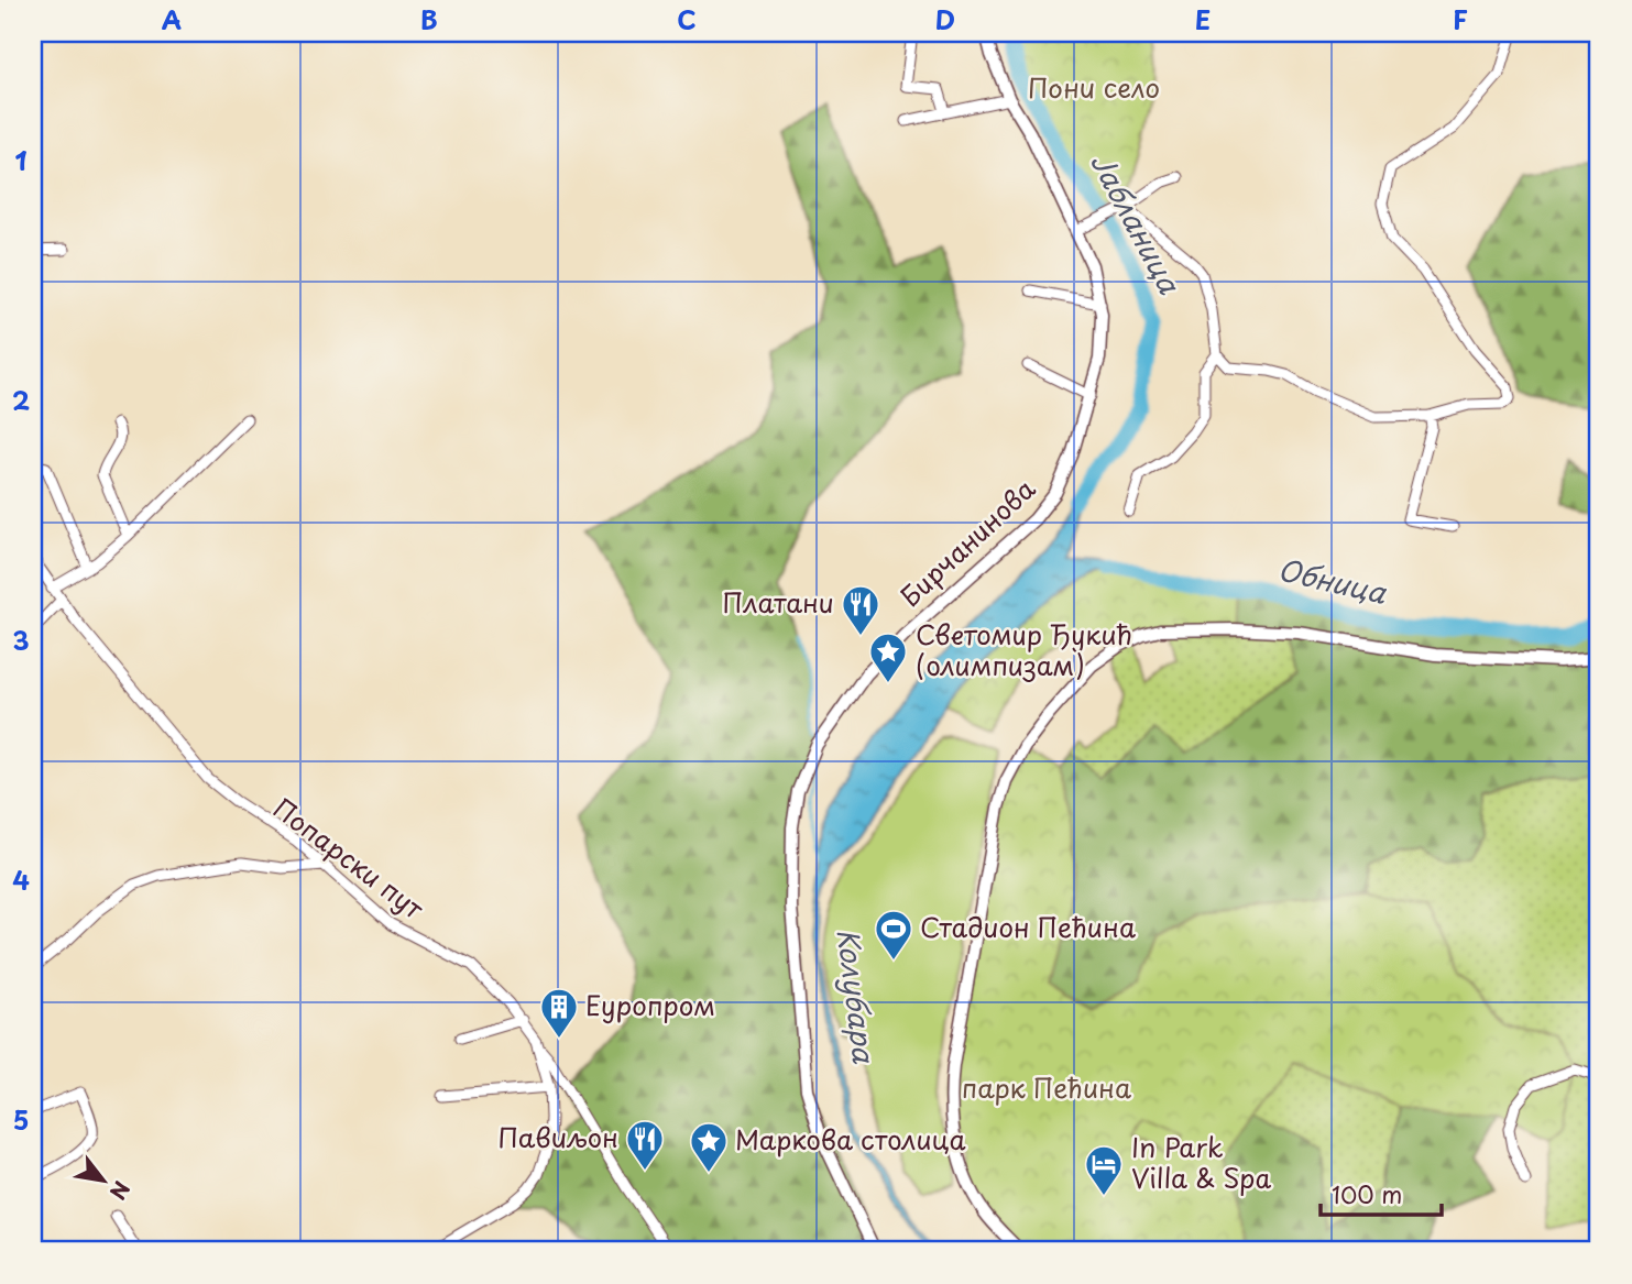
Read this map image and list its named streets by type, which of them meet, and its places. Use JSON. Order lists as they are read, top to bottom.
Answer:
{
  "streets": {
    "main road": ["Бирчанинова"],
    "street": ["Попарски пут"]
  },
  "water": ["Јабланица", "Обница", "Колубара"],
  "parks": ["Пони село", "парк Пећина"],
  "places": {
    "restaurant": ["Платани", "Павиљон"],
    "place": ["Светомир Ђукић (олимпизам)", "Маркова столица"],
    "sports": ["Стадион Пећина"],
    "building": ["Еуропром"],
    "hotel": ["In Park Villa & Spa"]
  },
  "scale_bar": "100 m",
  "north": "bottom right",
  "grid": {
    "columns": [
      "A",
      "B",
      "C",
      "D",
      "E",
      "F"
    ],
    "rows": [
      "1",
      "2",
      "3",
      "4",
      "5"
    ]
  }
}
